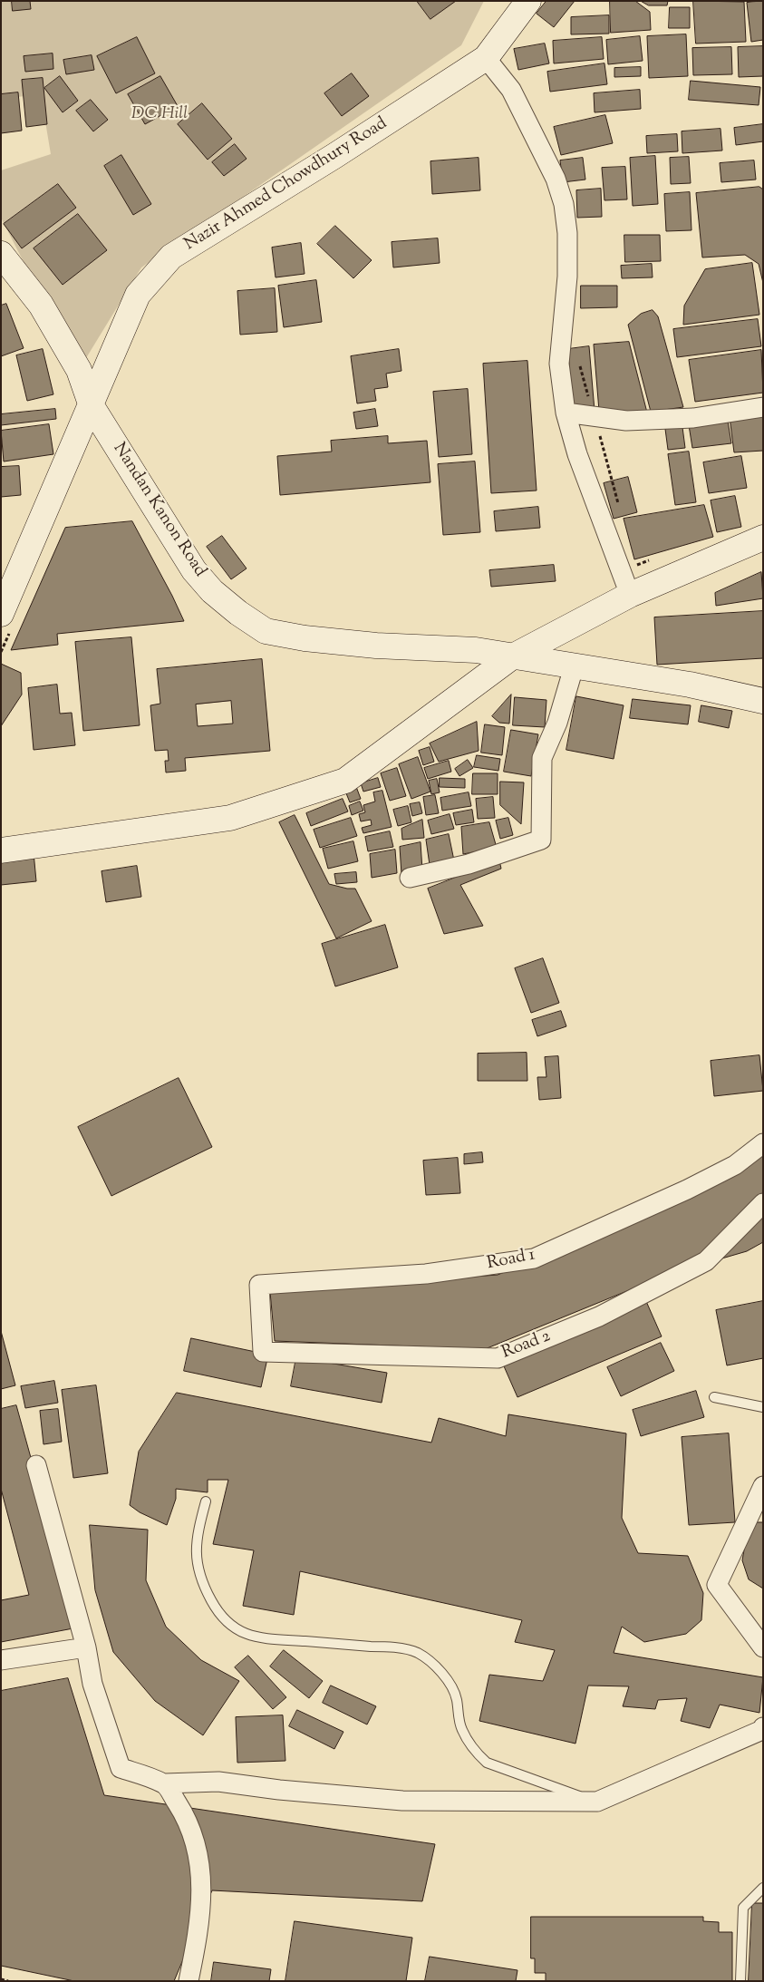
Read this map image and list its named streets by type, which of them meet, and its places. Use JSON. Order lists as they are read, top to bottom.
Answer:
{
  "streets": {
    "main road": ["Nazir Ahmed Chowdhury Road", "Nandan Kanon Road"],
    "street": ["Road 1", "Road 2"]
  },
  "crossings": [
    ["Nazir Ahmed Chowdhury Road", "Nandan Kanon Road"],
    ["Road 1", "Road 2"]
  ],
  "parks": ["DC Hill"]
}
